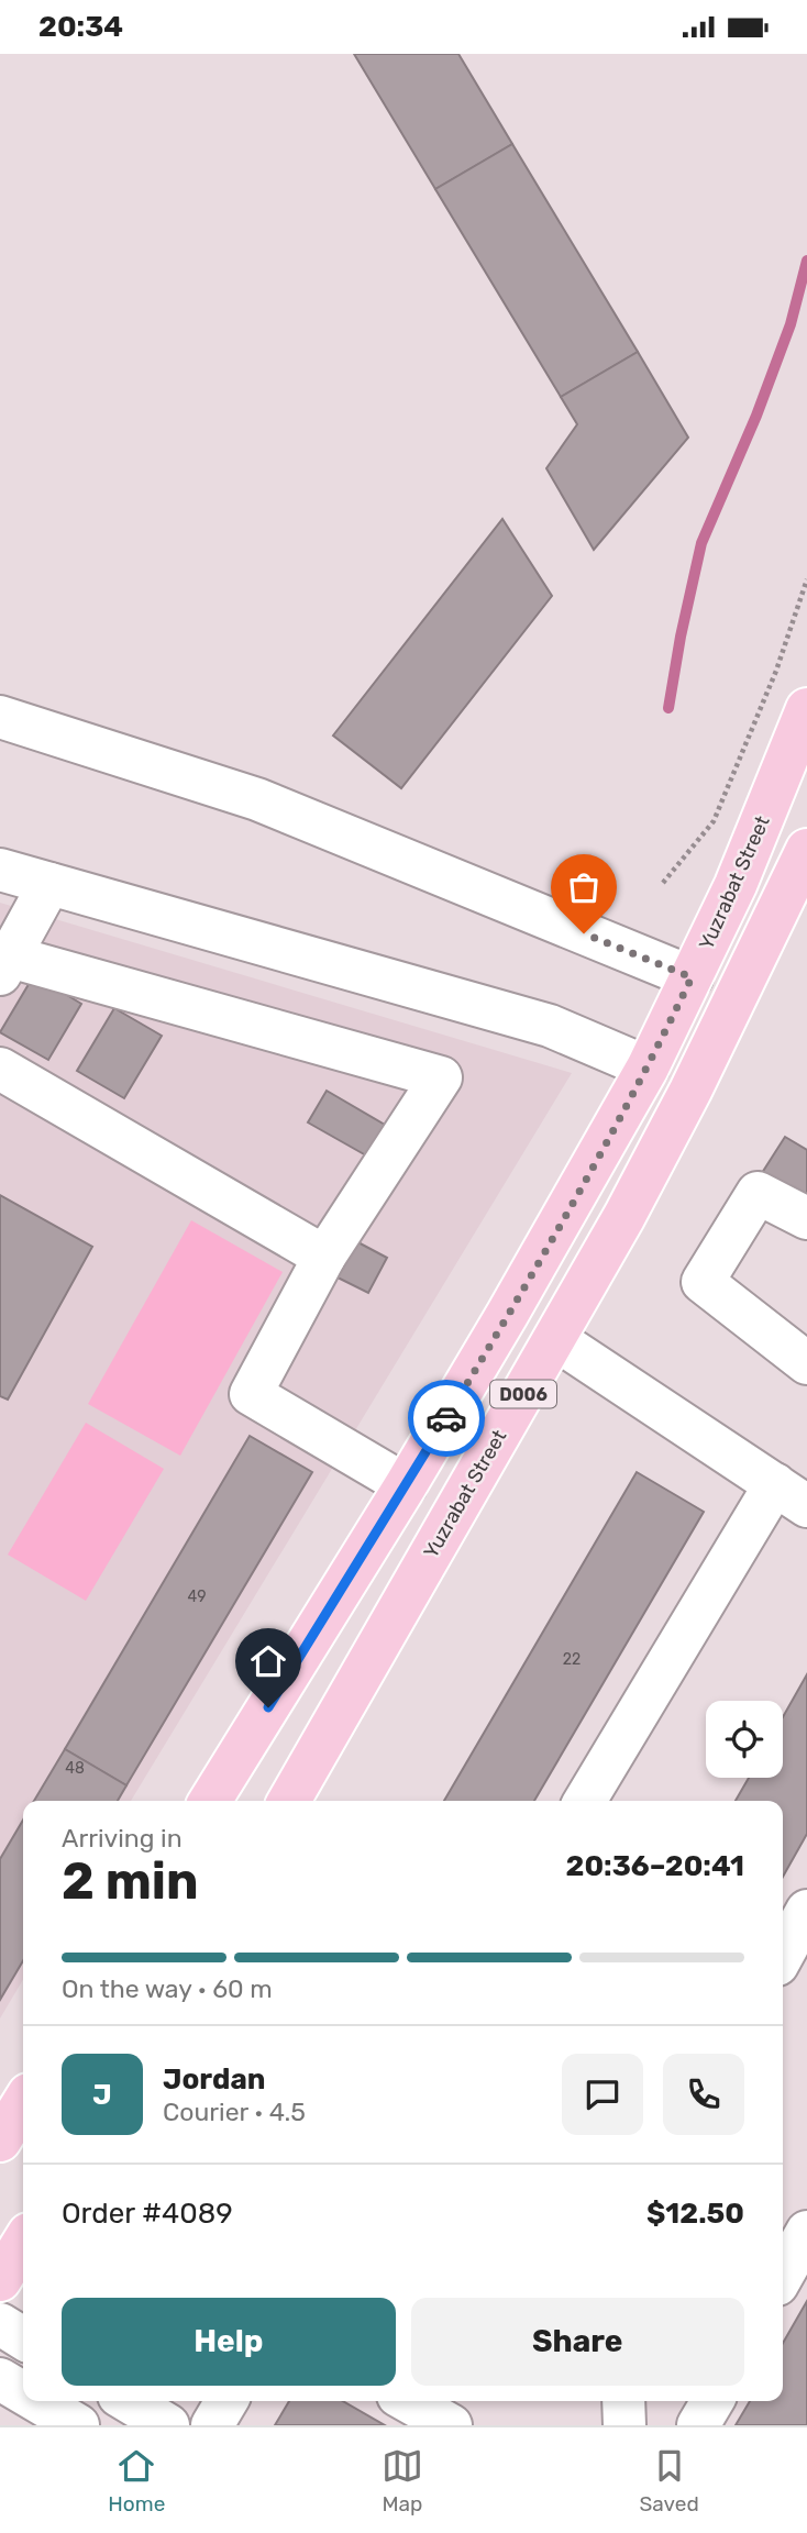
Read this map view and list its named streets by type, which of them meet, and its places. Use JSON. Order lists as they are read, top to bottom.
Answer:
{
  "streets": {
    "main road": ["Yuzrabat Street", "D006"]
  },
  "house_numbers": ["49", "22", "48"],
  "page": {
    "status": "20:34",
    "heading": ["2 min", "Arriving in", "20:36–20:41"],
    "panel": [
      "Jordan",
      "Courier · 4.5",
      "Order #4089",
      "$12.50"
    ],
    "bar": "On the way · 60 m",
    "round": "J",
    "buttons": ["Help", "Share"],
    "tabs": ["Home", "Map", "Saved"]
  }
}
